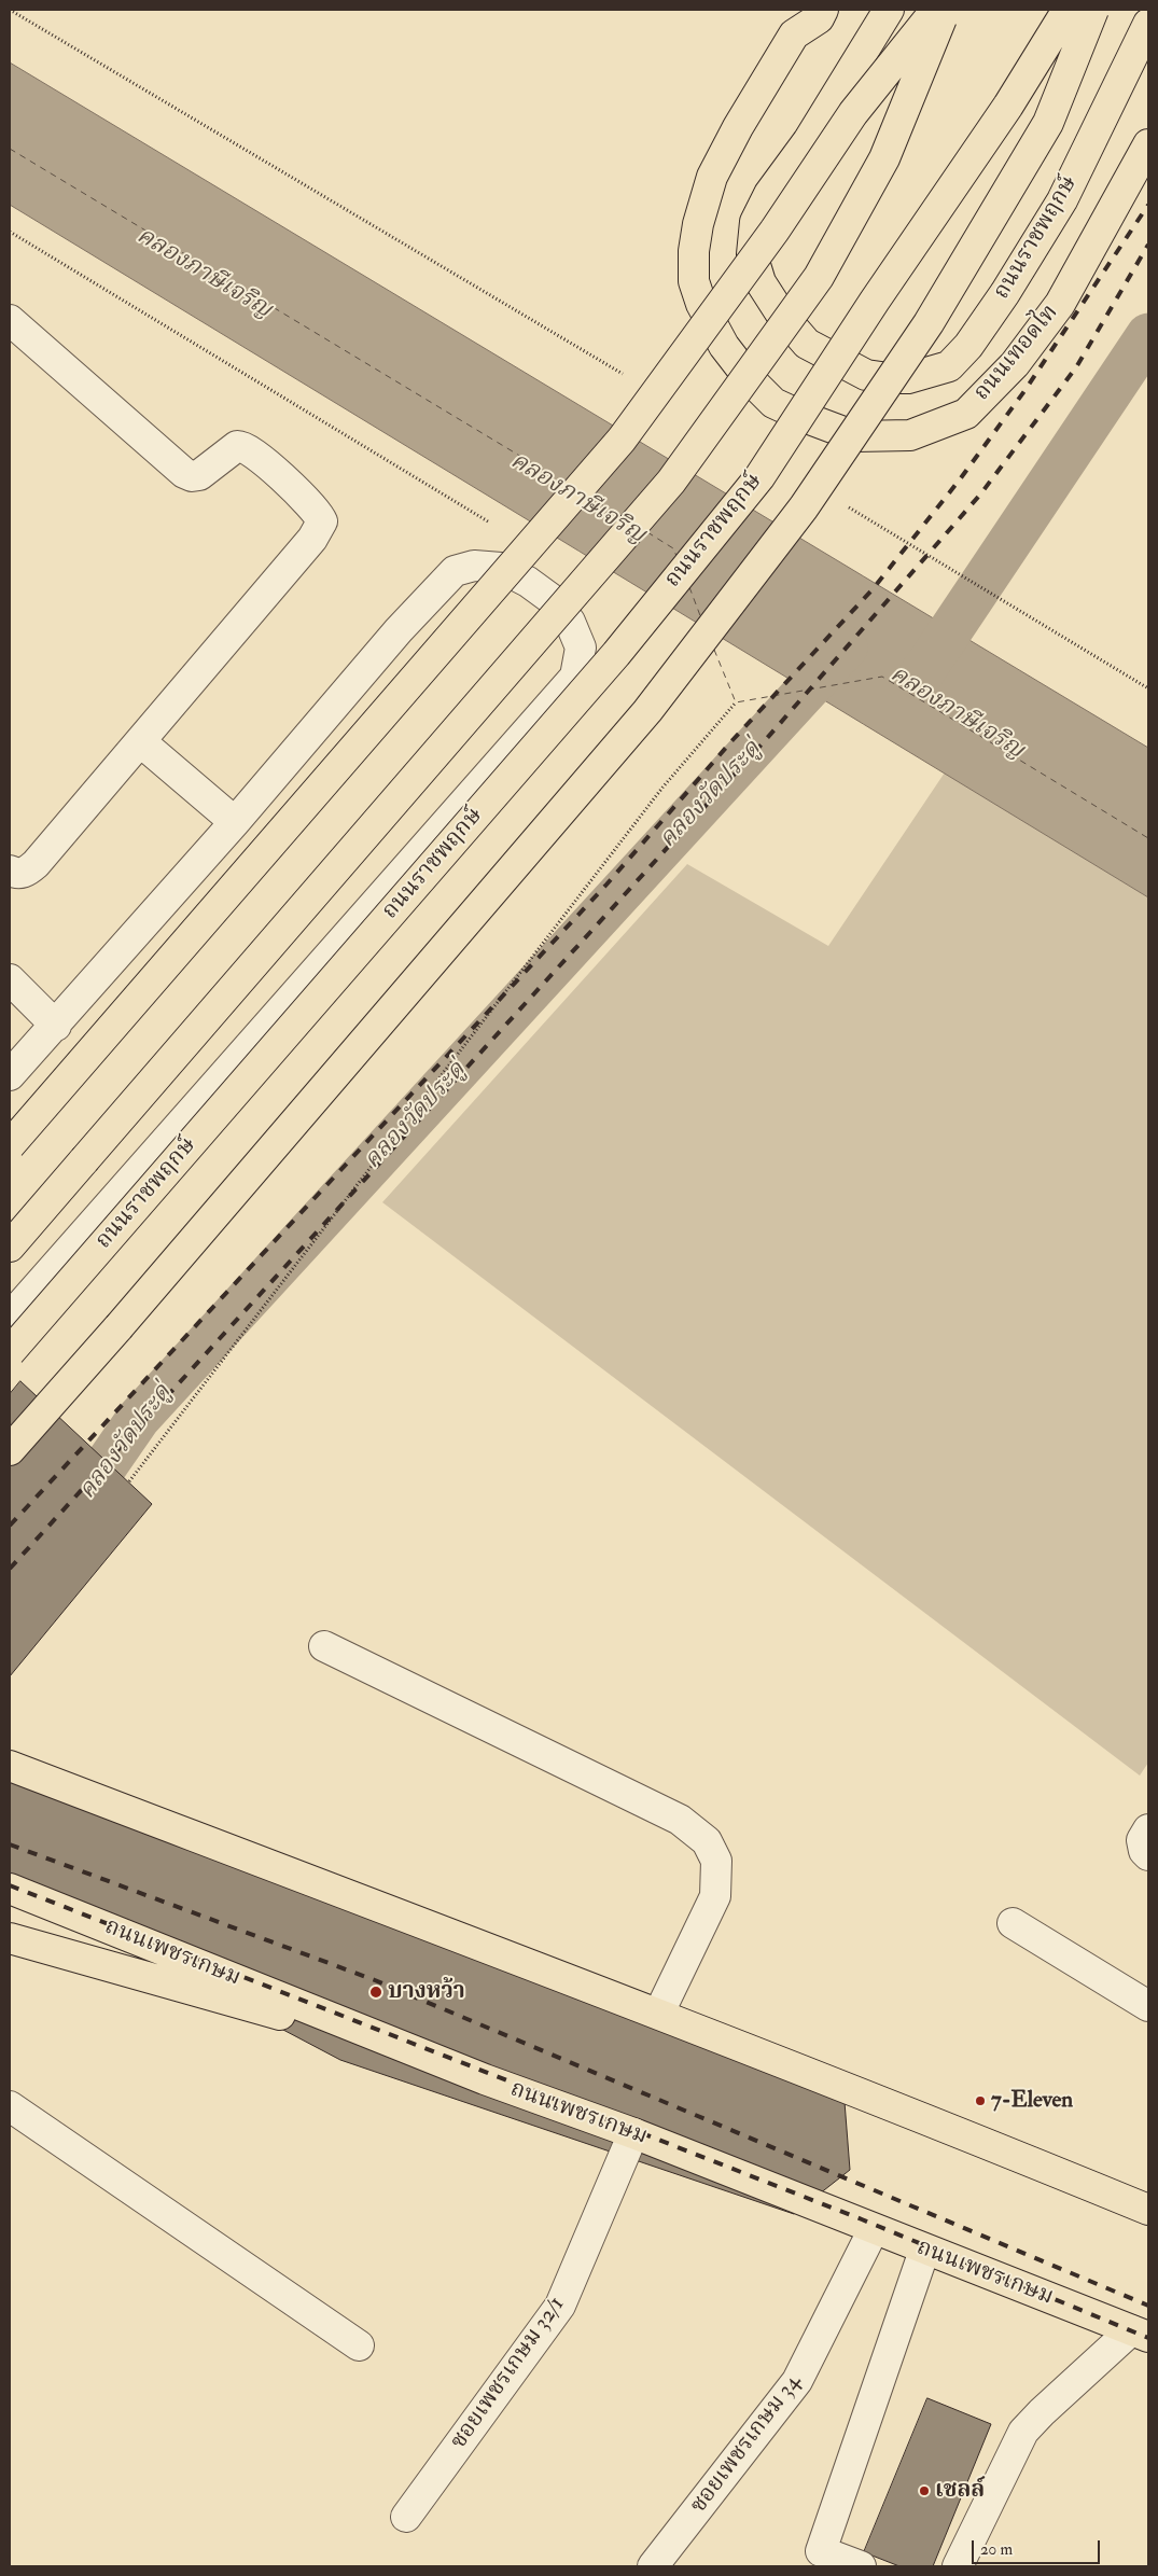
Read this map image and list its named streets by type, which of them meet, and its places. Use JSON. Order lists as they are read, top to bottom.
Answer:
{
  "streets": {
    "main road": ["ถนนราชพฤกษ์", "ถนนเทอดไท", "ถนนเพชรเกษม"],
    "street": ["ซอยเพชรเกษม 32/1", "ซอยเพชรเกษม 34"]
  },
  "crossings": [
    ["ถนนเพชรเกษม", "ซอยเพชรเกษม 32/1"],
    ["ถนนเพชรเกษม", "ซอยเพชรเกษม 34"]
  ],
  "water": ["คลองภาษีเจริญ", "คลองวัดประดู่"],
  "places": ["บางหว้า", "7-Eleven", "เชลล์"],
  "scale_bar": "20 m"
}
